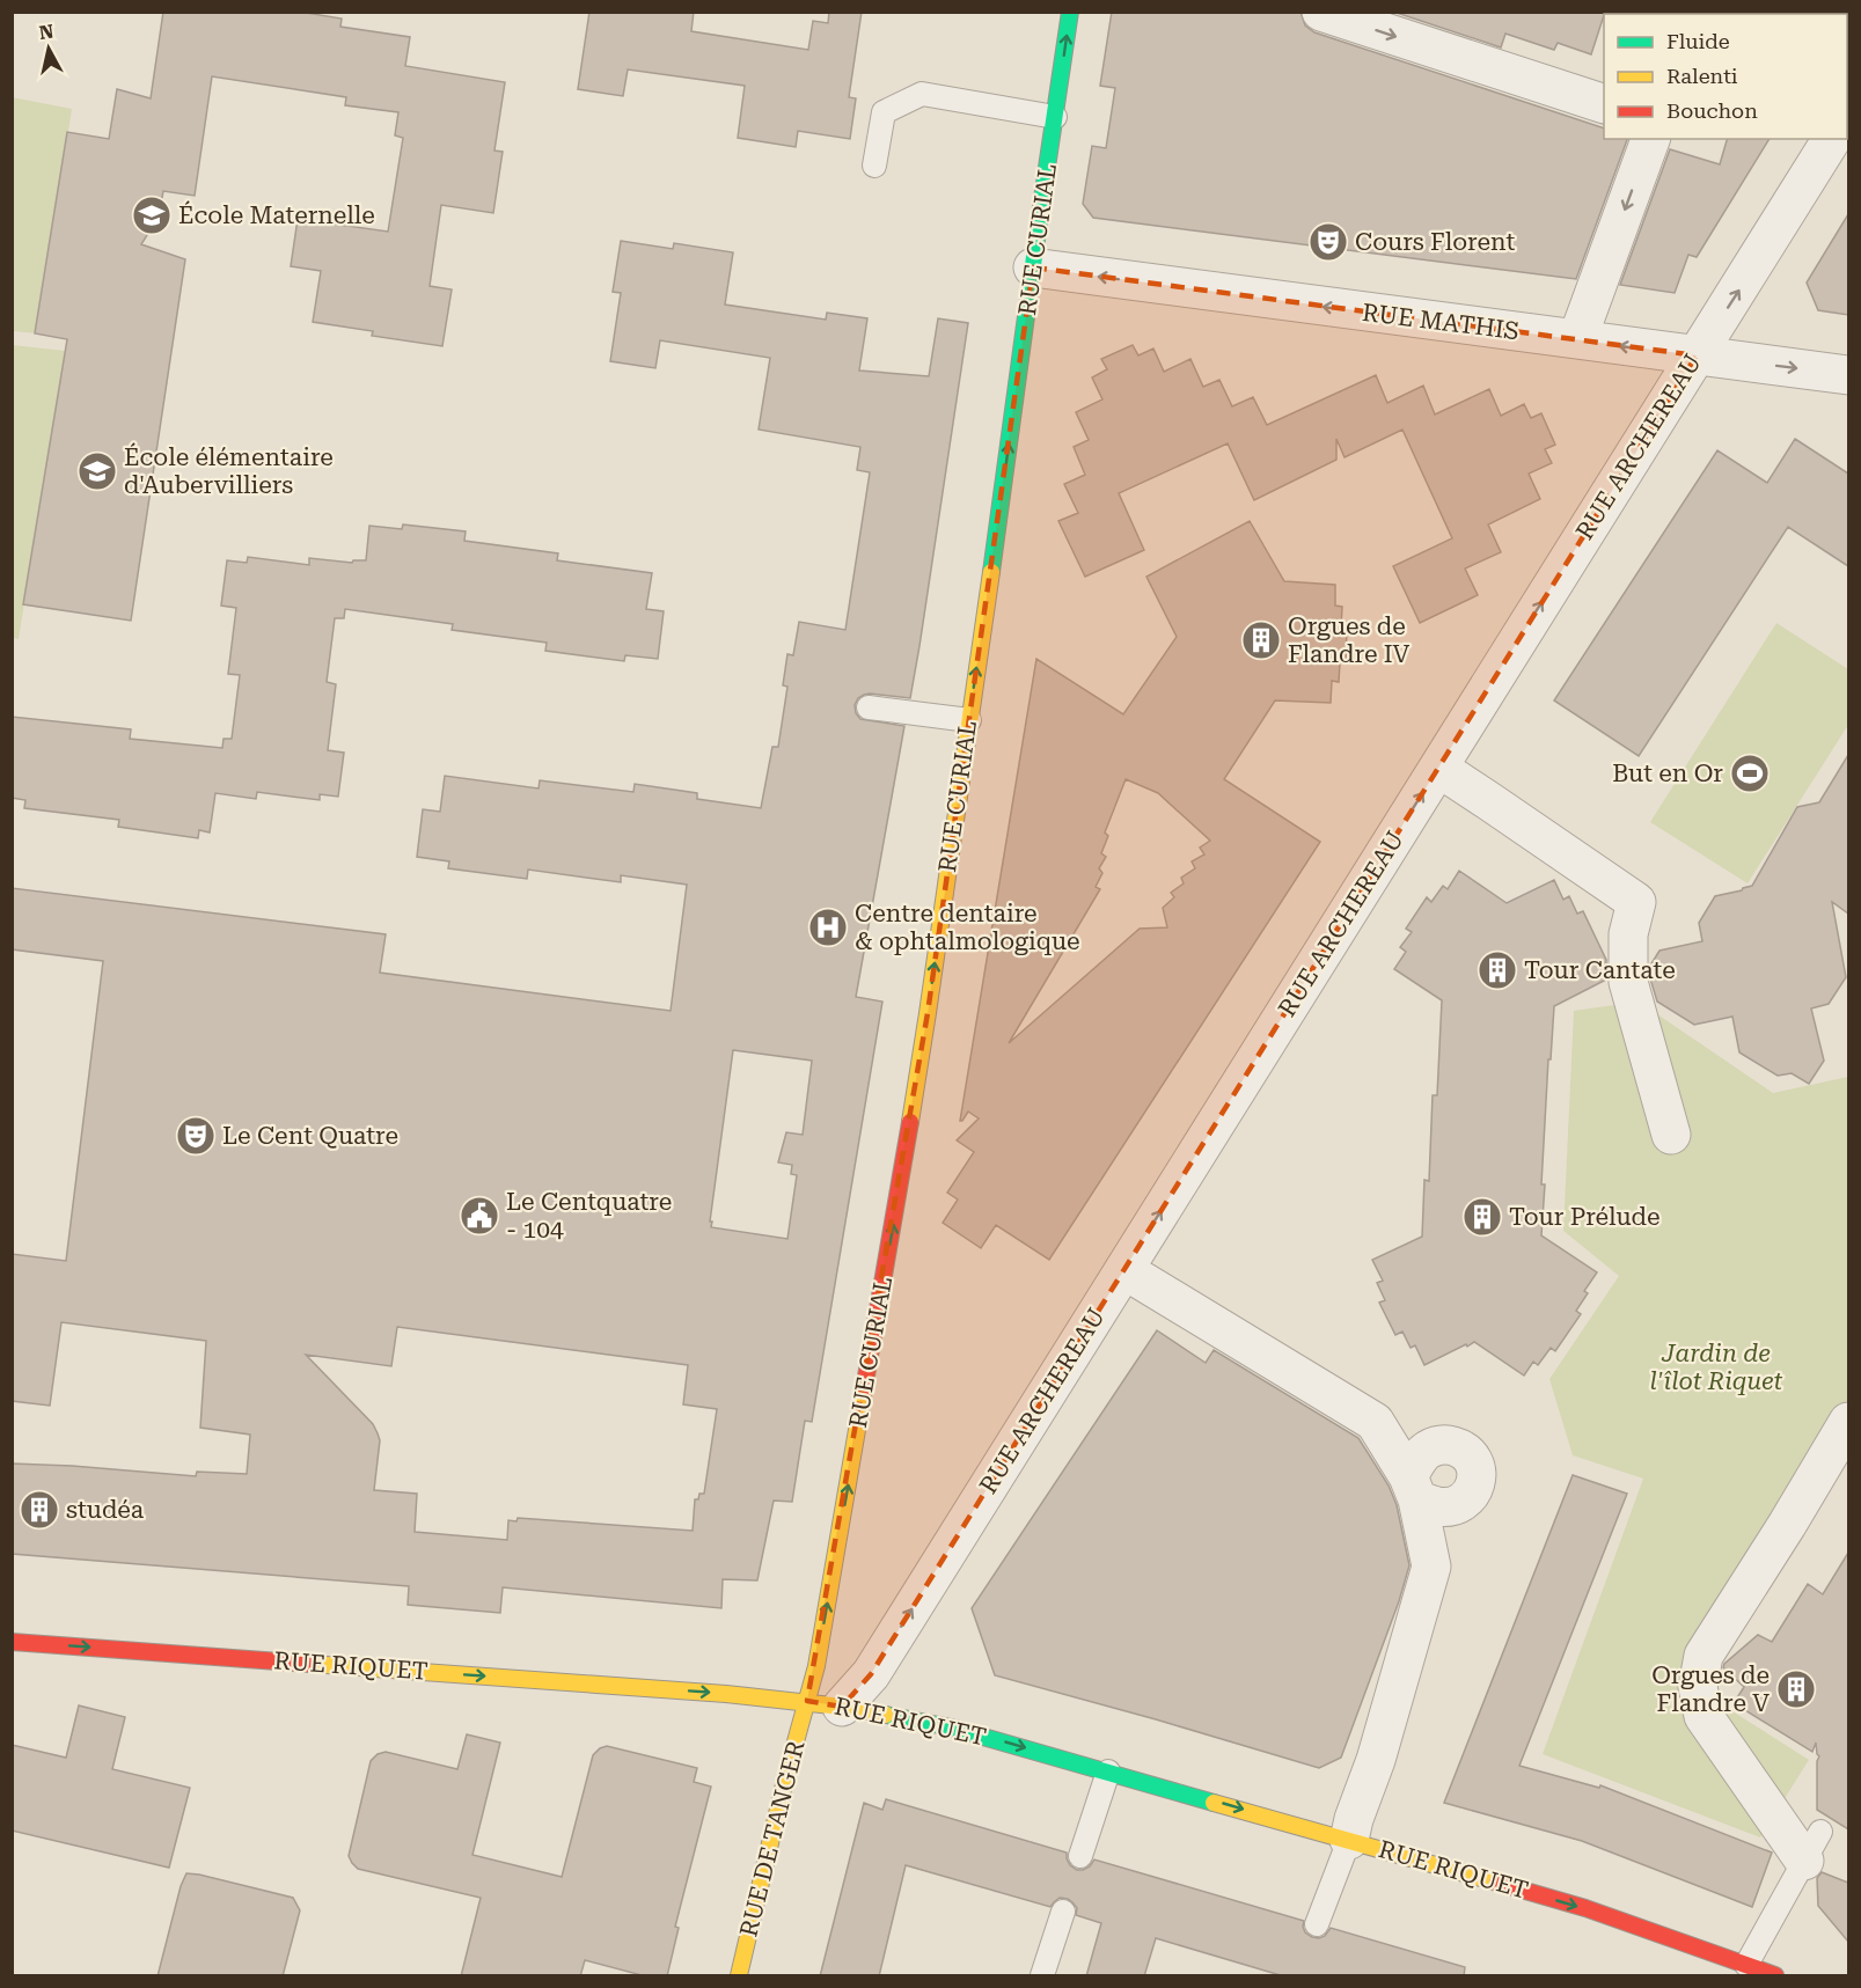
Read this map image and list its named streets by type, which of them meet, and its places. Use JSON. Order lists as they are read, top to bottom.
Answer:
{
  "streets": {
    "street": [
      "RUE CURIAL",
      "RUE MATHIS",
      "RUE ARCHEREAU",
      "RUE RIQUET",
      "RUE DE TANGER"
    ]
  },
  "crossings": [
    ["RUE CURIAL", "RUE MATHIS"],
    ["RUE CURIAL", "RUE ARCHEREAU"],
    ["RUE CURIAL", "RUE RIQUET"],
    ["RUE CURIAL", "RUE DE TANGER"],
    ["RUE MATHIS", "RUE ARCHEREAU"],
    ["RUE ARCHEREAU", "RUE RIQUET"],
    ["RUE ARCHEREAU", "RUE DE TANGER"],
    ["RUE RIQUET", "RUE DE TANGER"]
  ],
  "one_way": ["RUE CURIAL", "RUE ARCHEREAU", "RUE RIQUET"],
  "parks": ["Jardin de l'îlot Riquet"],
  "places": {
    "school or university": ["École Maternelle", "École élémentaire d'Aubervilliers"],
    "theatre": ["Cours Florent", "Le Cent Quatre"],
    "building": [
      "Orgues de Flandre IV",
      "Tour Cantate",
      "Tour Prélude",
      "studéa",
      "Orgues de Flandre V"
    ],
    "sports": ["But en Or"],
    "hospital": ["Centre dentaire & ophtalmologique"],
    "public building": ["Le Centquatre - 104"]
  },
  "legend": ["Fluide", "Ralenti", "Bouchon"],
  "north": "top"
}
